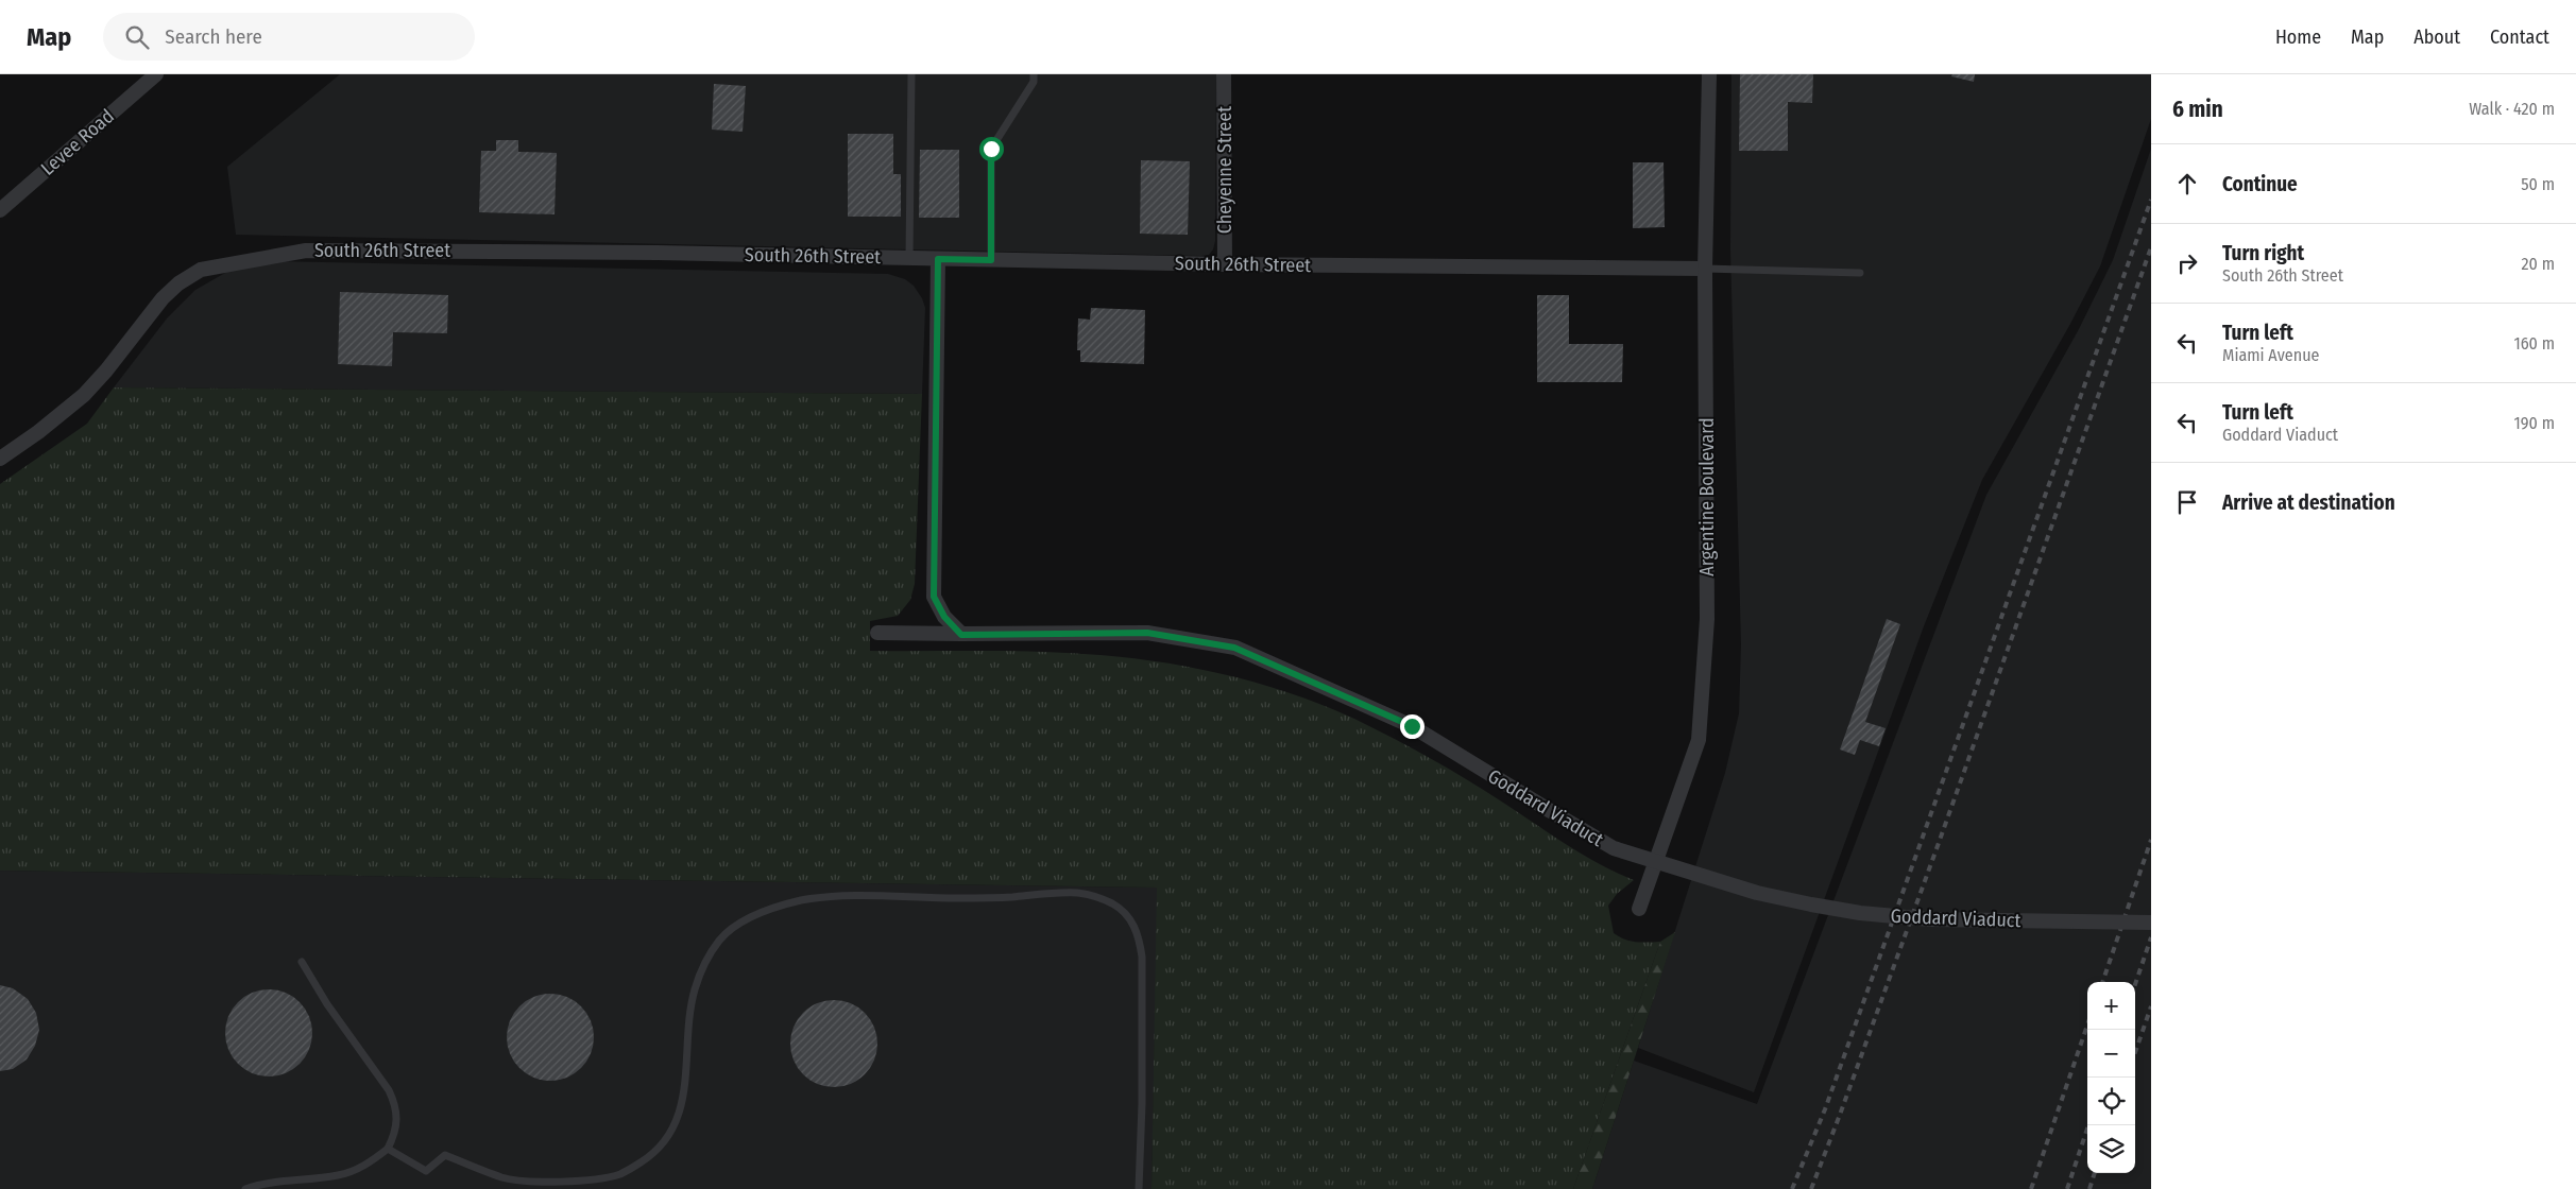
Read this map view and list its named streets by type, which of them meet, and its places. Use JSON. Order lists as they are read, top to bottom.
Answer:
{
  "streets": {
    "street": [
      "Levee Road",
      "Cheyenne Street",
      "South 26th Street",
      "Argentine Boulevard",
      "Goddard Viaduct"
    ]
  },
  "crossings": [
    ["Cheyenne Street", "South 26th Street"],
    ["South 26th Street", "Argentine Boulevard"]
  ],
  "page": {
    "header": "Map",
    "search": "Search here",
    "nav": [
      "Home",
      "Map",
      "About",
      "Contact"
    ],
    "heading": ["6 min", "Walk · 420 m"],
    "list": [
      ["Continue", "50 m"],
      ["Turn right", "South 26th Street", "20 m"],
      ["Turn left", "Miami Avenue", "160 m"],
      ["Turn left", "Goddard Viaduct", "190 m"],
      "Arrive at destination"
    ],
    "map_buttons": ["+", "−"]
  }
}
